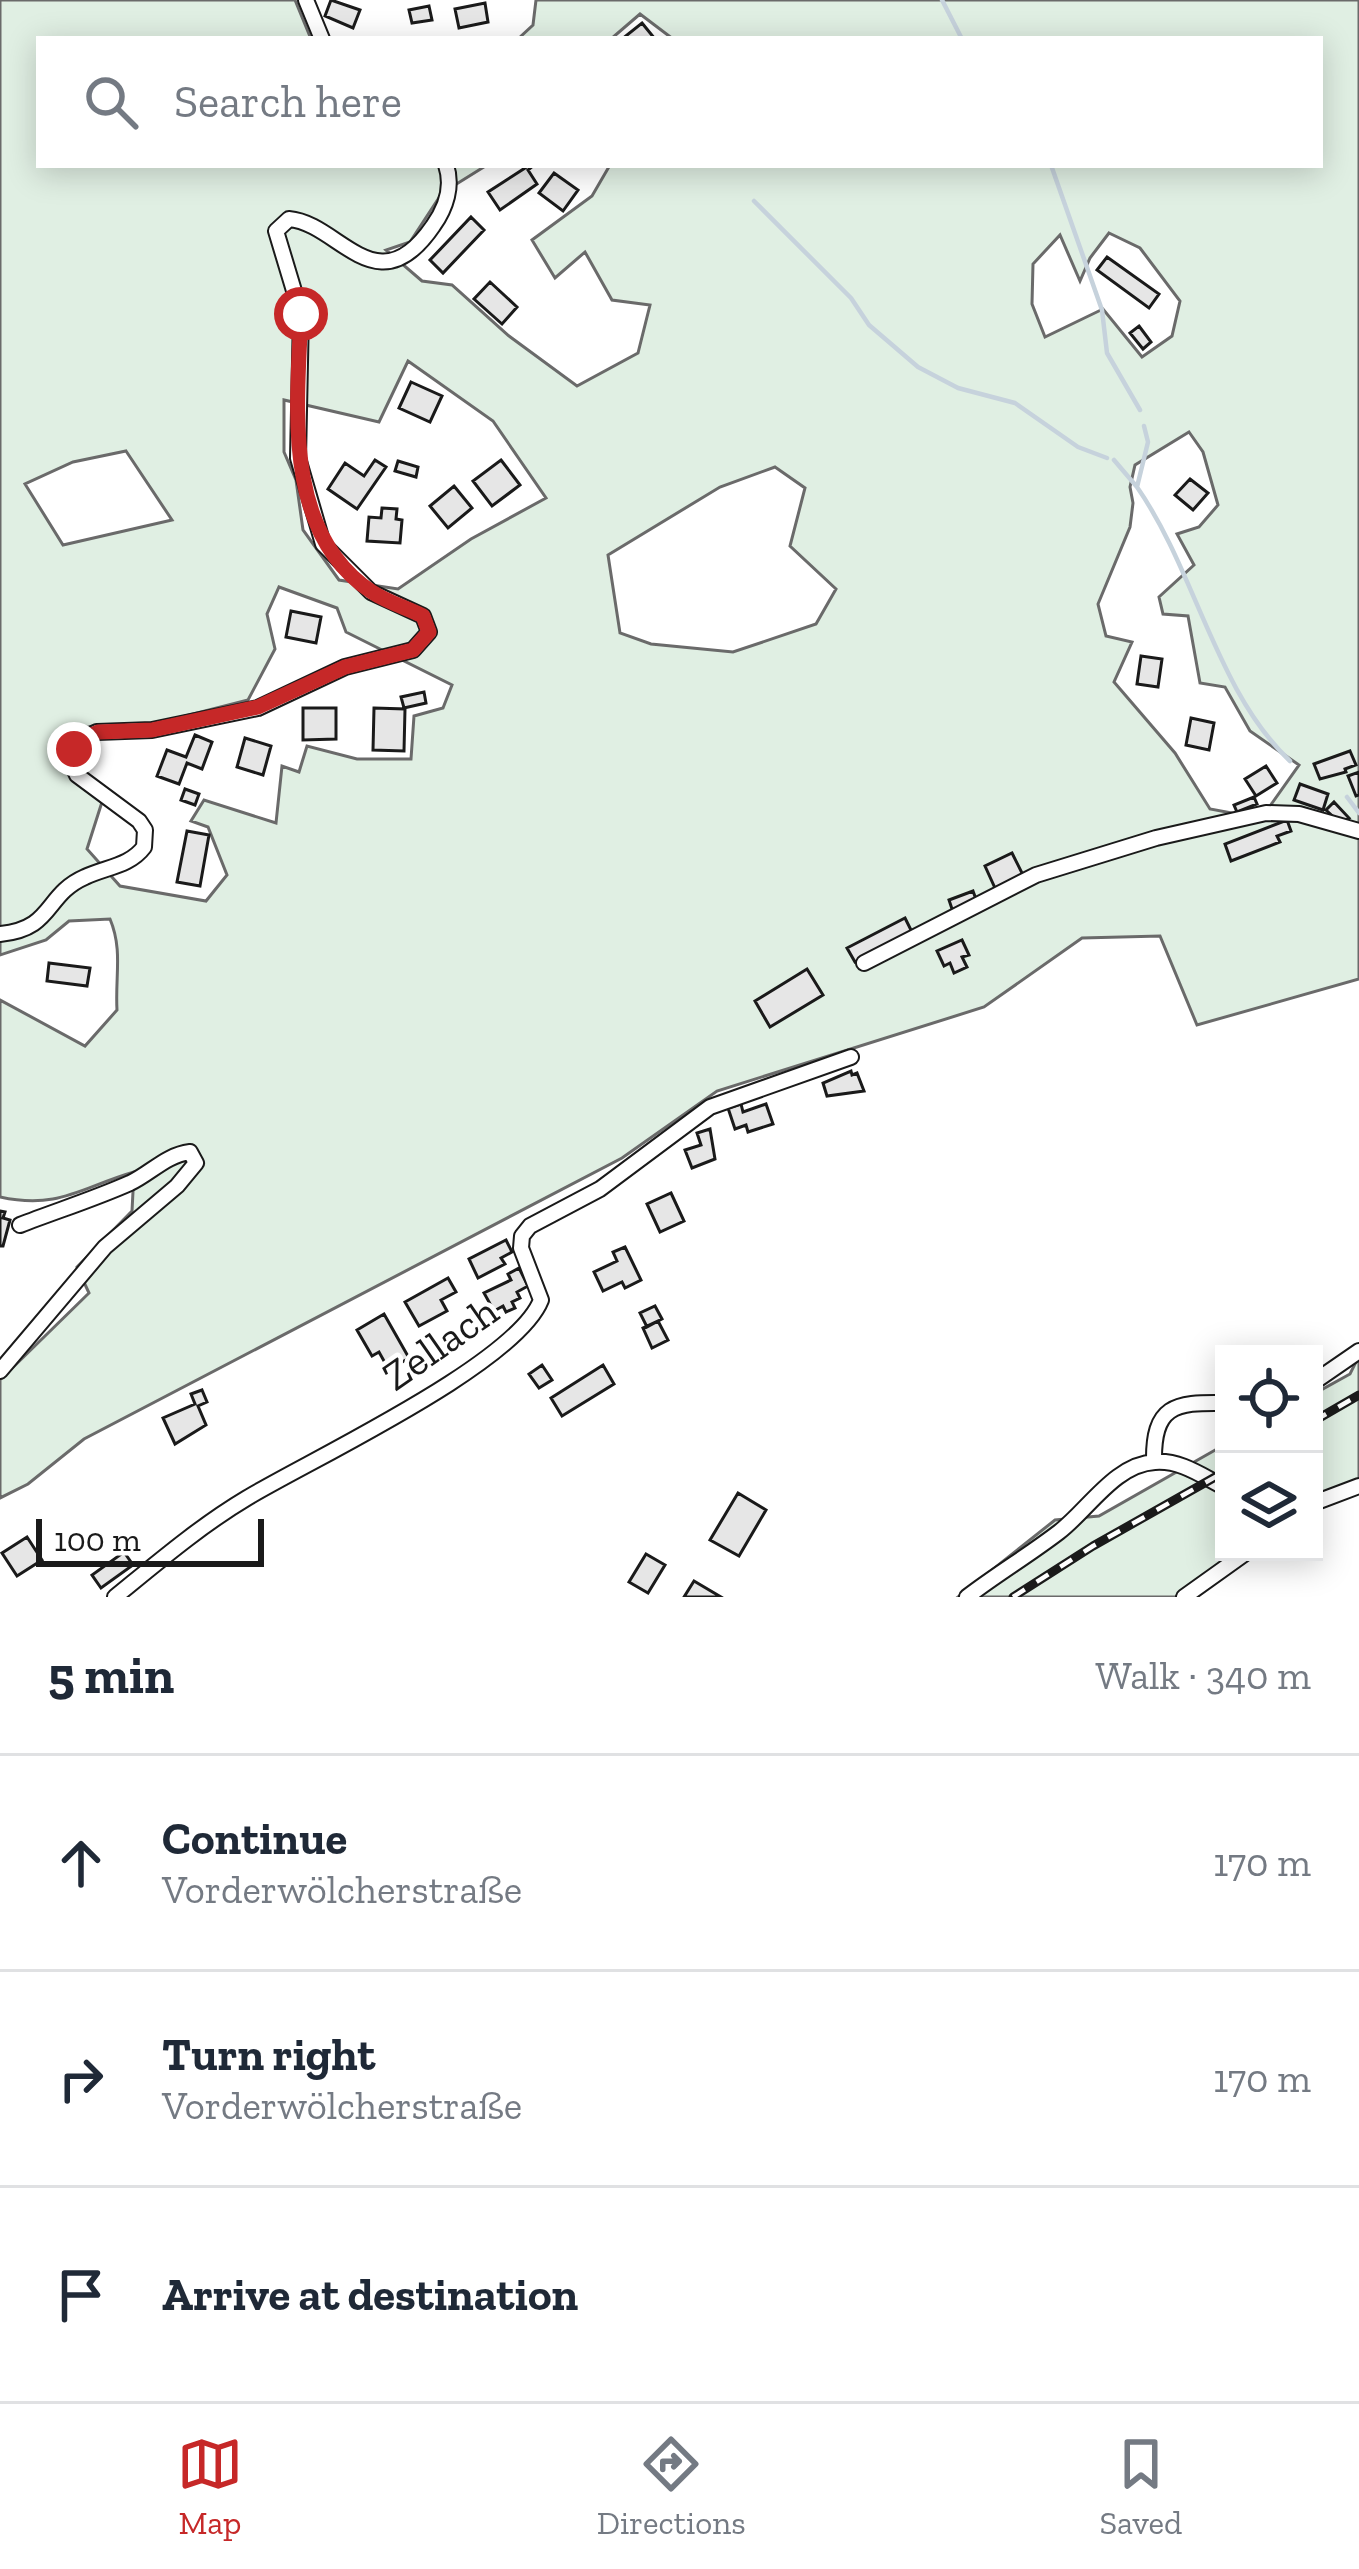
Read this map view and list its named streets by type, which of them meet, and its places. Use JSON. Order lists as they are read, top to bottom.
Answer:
{
  "streets": {
    "street": ["Zellach"]
  },
  "scale_bar": "100 m",
  "page": {
    "search": "Search here",
    "scale": "100 m",
    "heading": ["5 min", "Walk · 340 m"],
    "list": [
      ["Continue", "Vorderwölcherstraße", "170 m"],
      ["Turn right", "Vorderwölcherstraße", "170 m"],
      "Arrive at destination"
    ],
    "nav": ["Map", "Directions", "Saved"]
  }
}
